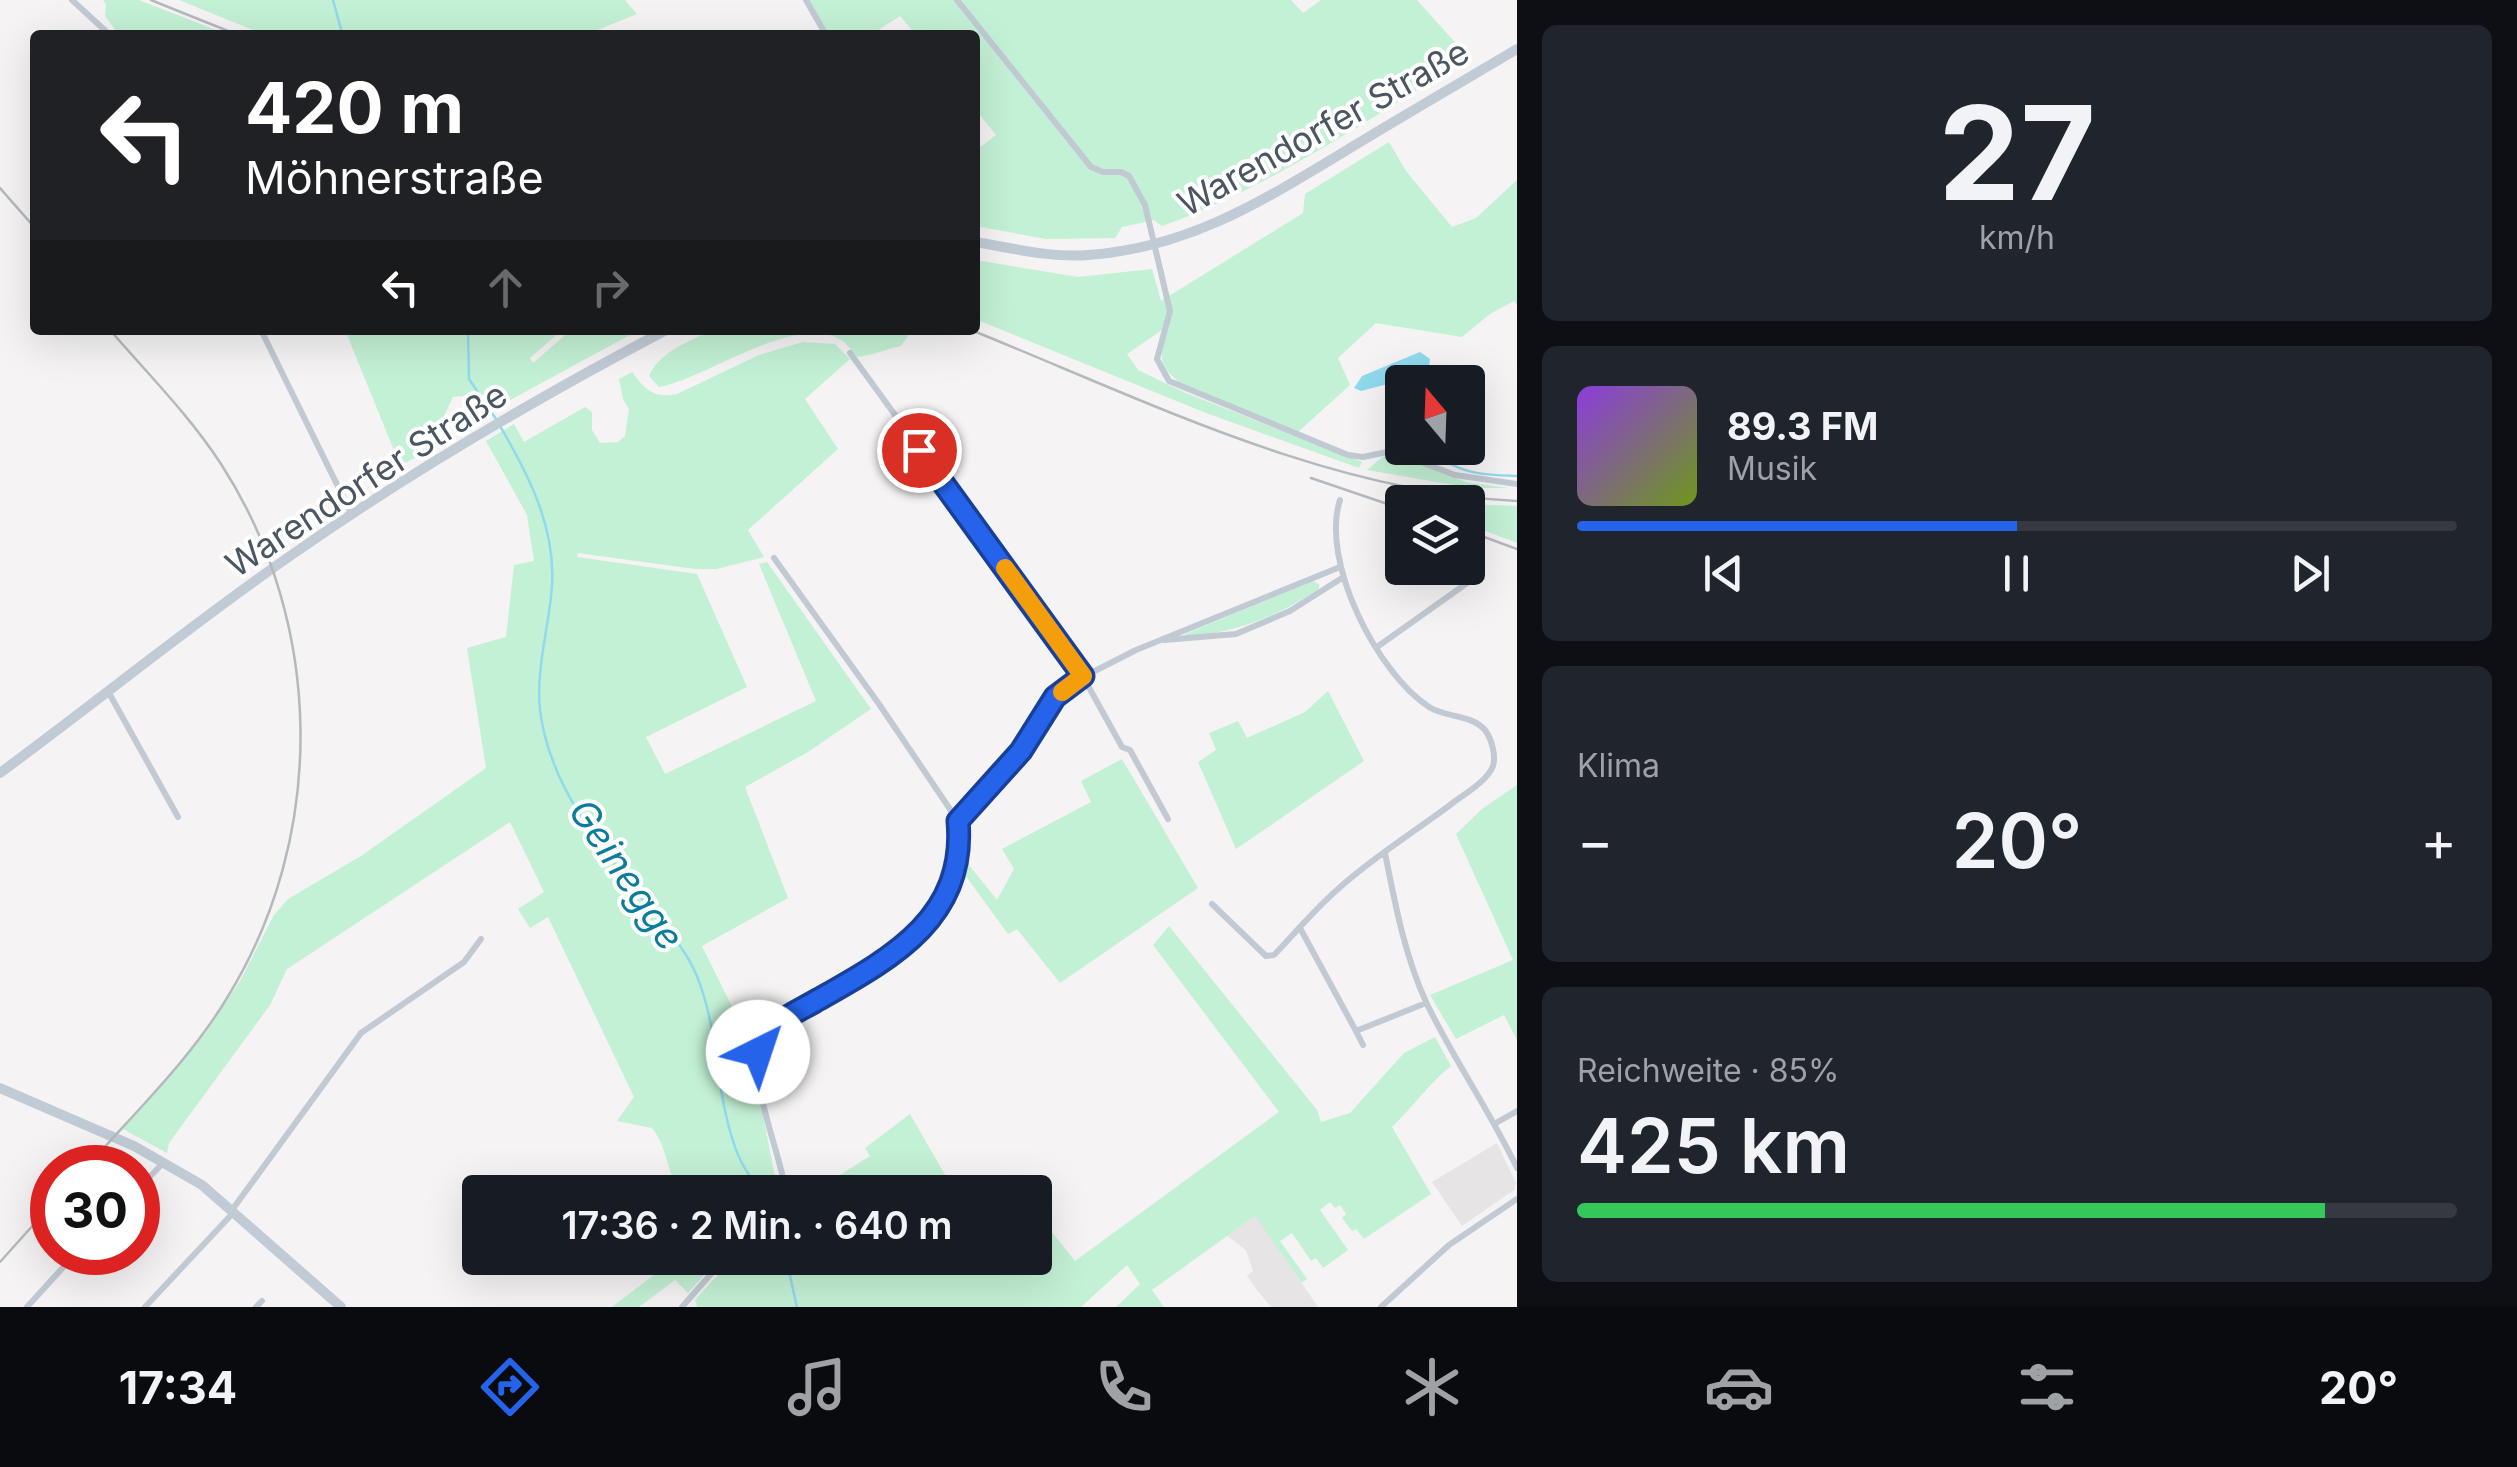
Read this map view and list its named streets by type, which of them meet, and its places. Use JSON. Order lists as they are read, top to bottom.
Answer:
{
  "streets": {
    "street": ["Warendorfer Straße"]
  },
  "water": ["Geinegge"],
  "north": "top",
  "page": {
    "tile": [
      ["27", "km/h"],
      "Klima",
      ["Reichweite · 85%", "425 km"]
    ],
    "turn": ["420 m", "Möhnerstraße"],
    "song": ["89.3 FM", "Musik"],
    "heat": ["−", "20°", "+"],
    "limit": "30",
    "trip": "17:36 · 2 Min. · 640 m",
    "tabs": ["17:34", "20°"]
  }
}
